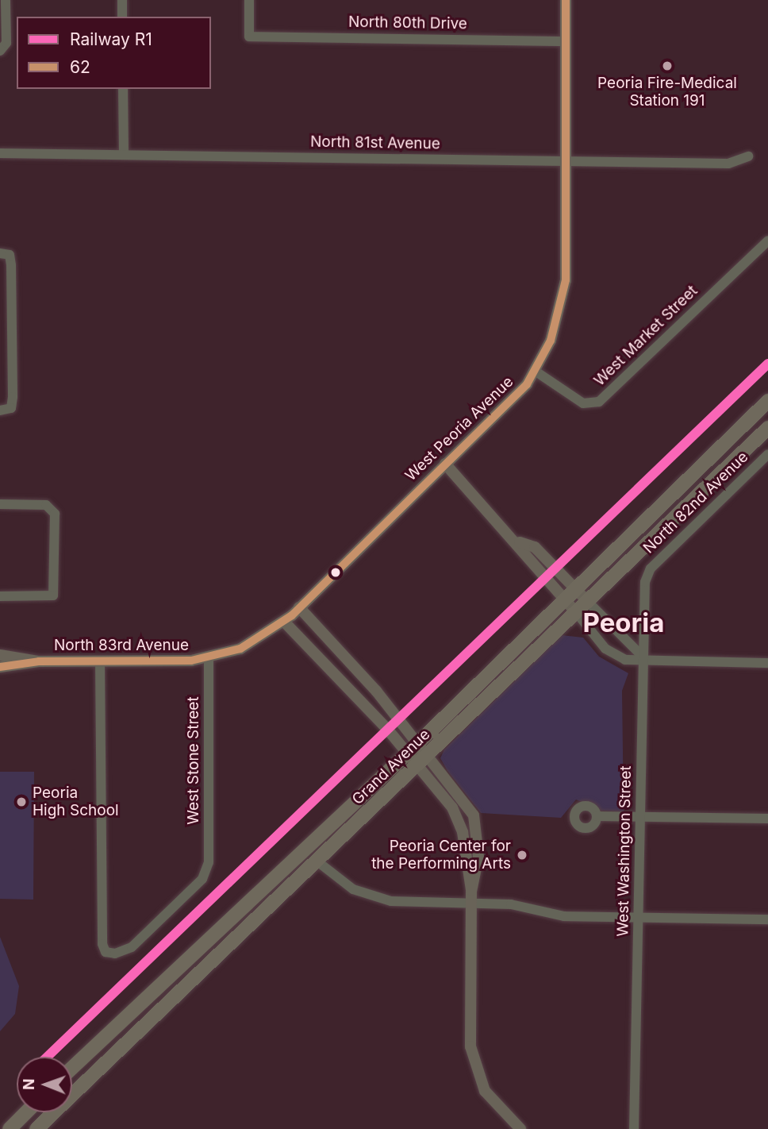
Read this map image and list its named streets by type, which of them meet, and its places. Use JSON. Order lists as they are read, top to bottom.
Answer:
{
  "streets": {
    "highway": ["Grand Avenue"],
    "main road": ["West Peoria Avenue", "North 83rd Avenue"],
    "street": [
      "North 80th Drive",
      "North 81st Avenue",
      "West Market Street",
      "North 82nd Avenue",
      "West Stone Street",
      "West Washington Street"
    ]
  },
  "crossings": [
    ["North 80th Drive", "West Peoria Avenue"],
    ["North 81st Avenue", "West Peoria Avenue"],
    ["West Market Street", "West Peoria Avenue"],
    ["West Peoria Avenue", "North 83rd Avenue"],
    ["North 82nd Avenue", "West Washington Street"],
    ["North 83rd Avenue", "West Stone Street"]
  ],
  "districts": ["Peoria"],
  "places": ["Peoria Fire-Medical Station 191", "Peoria High School", "Peoria Center for the Performing Arts"],
  "lines": ["transit line 62", "rail line R1"],
  "legend": ["Railway R1", "62"],
  "north": "left"
}
